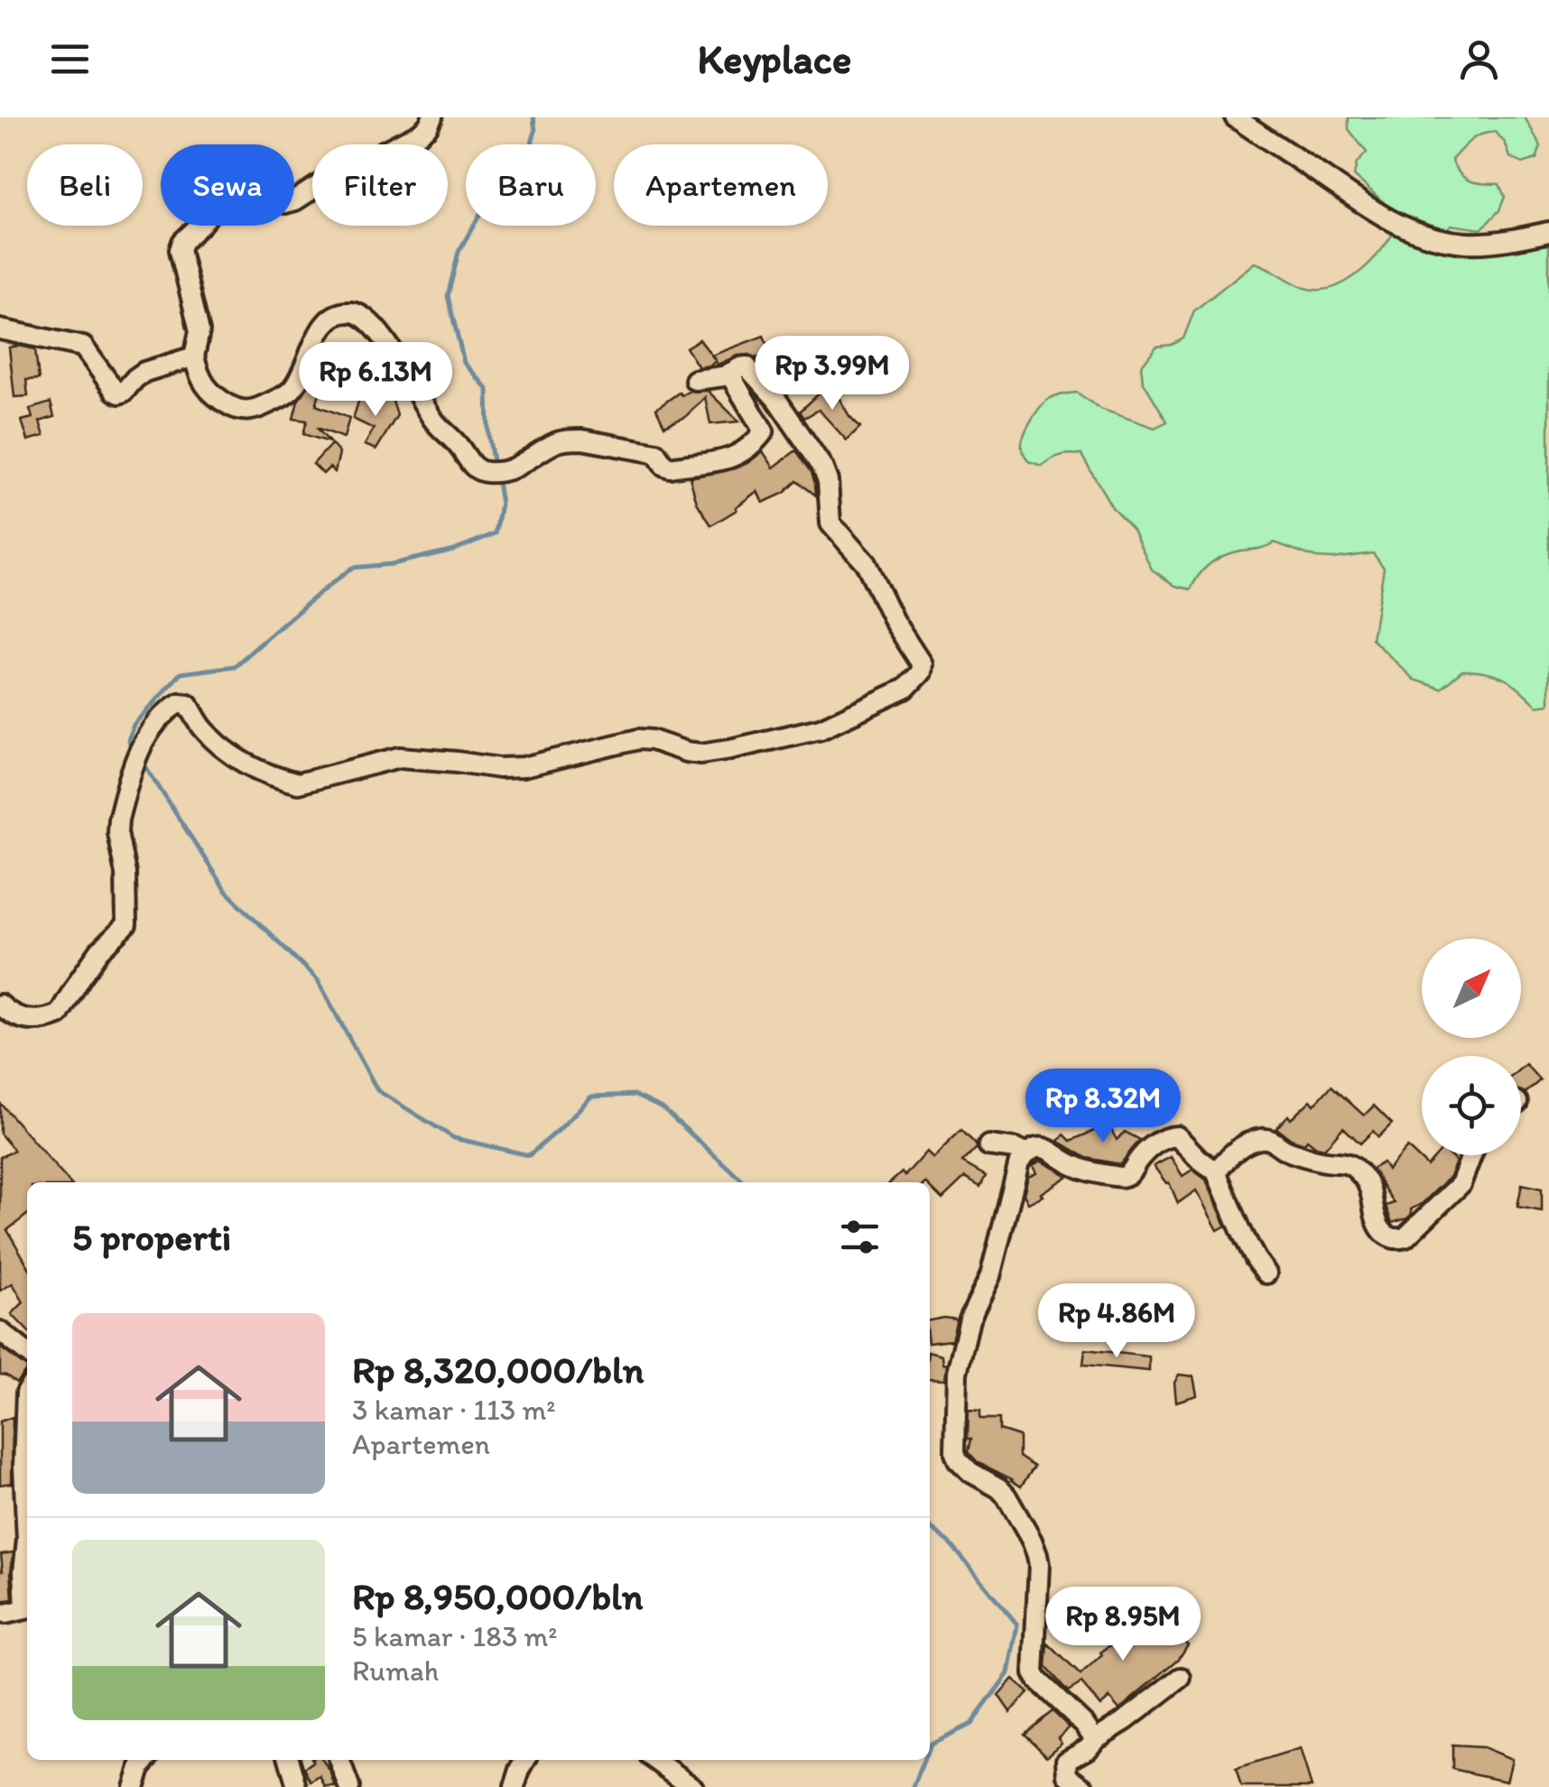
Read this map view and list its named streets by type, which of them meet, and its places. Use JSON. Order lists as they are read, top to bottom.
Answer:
{
  "north": "top right",
  "page": {
    "header": "Keyplace",
    "chip": [
      "Beli",
      "Sewa",
      "Filter",
      "Baru",
      "Apartemen"
    ],
    "price": [
      "Rp 3.99M",
      "Rp 6.13M",
      "Rp 8.32M",
      "Rp 4.86M",
      "Rp 8.95M"
    ],
    "heading": "5 properti",
    "list": [
      {
        "name": "Rp 8,320,000/bln",
        "note": "3 kamar · 113 m² · Apartemen"
      },
      {
        "name": "Rp 8,950,000/bln",
        "note": "5 kamar · 183 m² · Rumah"
      }
    ]
  }
}
